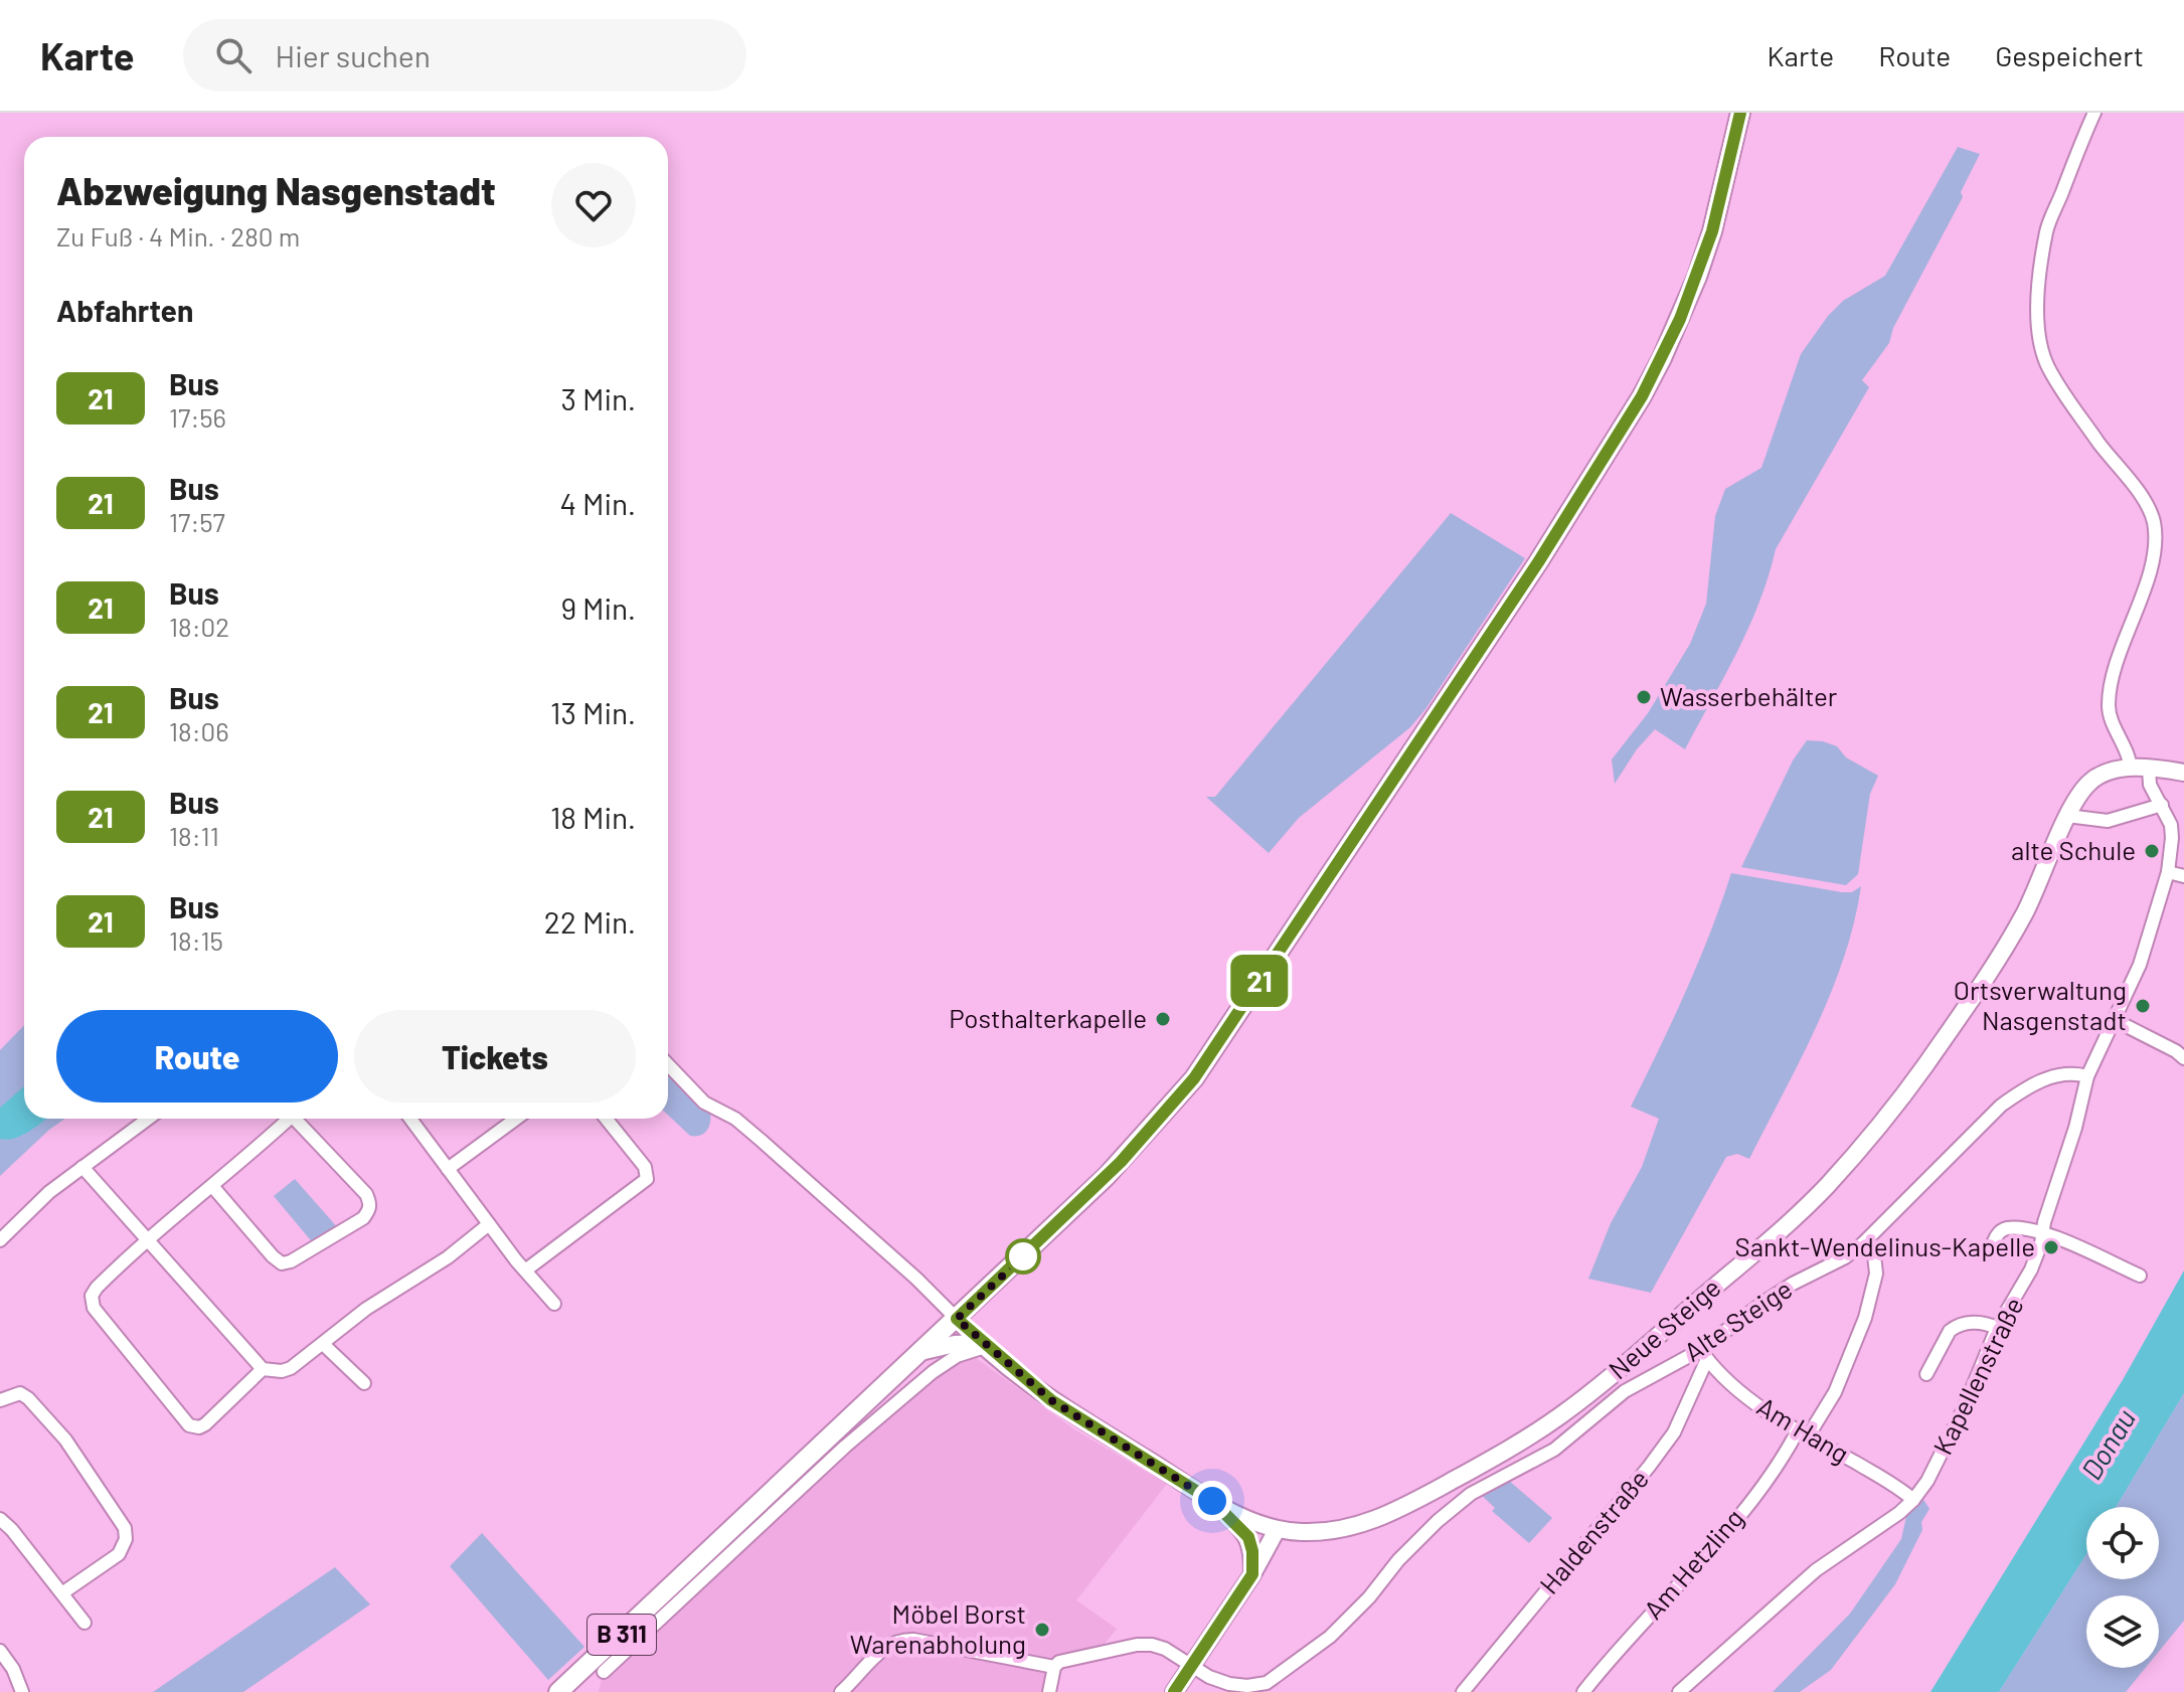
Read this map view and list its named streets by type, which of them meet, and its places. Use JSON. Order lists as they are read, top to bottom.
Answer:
{
  "streets": {
    "main road": ["Neue Steige", "B 311"],
    "street": [
      "Alte Steige",
      "Kapellenstraße",
      "Am Hang",
      "Haldenstraße",
      "Am Hetzling"
    ]
  },
  "crossings": [
    ["Alte Steige", "Kapellenstraße"],
    ["Alte Steige", "Am Hang"],
    ["Alte Steige", "Haldenstraße"],
    ["Alte Steige", "Am Hetzling"],
    ["Neue Steige", "Kapellenstraße"],
    ["Neue Steige", "B 311"],
    ["Kapellenstraße", "Am Hang"],
    ["Am Hang", "Haldenstraße"],
    ["Am Hang", "Am Hetzling"]
  ],
  "water": ["Donau"],
  "places": [
    "Wasserbehälter",
    "alte Schule",
    "Ortsverwaltung Nasgenstadt",
    "Posthalterkapelle",
    "Sankt-Wendelinus-Kapelle",
    "Möbel Borst Warenabholung"
  ],
  "lines": ["bus line 21"],
  "page": {
    "header": "Karte",
    "search": "Hier suchen",
    "nav": ["Karte", "Route", "Gespeichert"],
    "on_map": "21",
    "heading": [
      ["Abzweigung Nasgenstadt", "Zu Fuß · 4 Min. · 280 m"],
      "Abfahrten"
    ],
    "list": [
      {
        "mark": "21",
        "name": "Bus",
        "note": "17:56",
        "value": "3 Min."
      },
      {
        "mark": "21",
        "name": "Bus",
        "note": "17:57",
        "value": "4 Min."
      },
      {
        "mark": "21",
        "name": "Bus",
        "note": "18:02",
        "value": "9 Min."
      },
      {
        "mark": "21",
        "name": "Bus",
        "note": "18:06",
        "value": "13 Min."
      },
      {
        "mark": "21",
        "name": "Bus",
        "note": "18:11",
        "value": "18 Min."
      },
      {
        "mark": "21",
        "name": "Bus",
        "note": "18:15",
        "value": "22 Min."
      }
    ],
    "buttons": ["Route", "Tickets"]
  }
}
